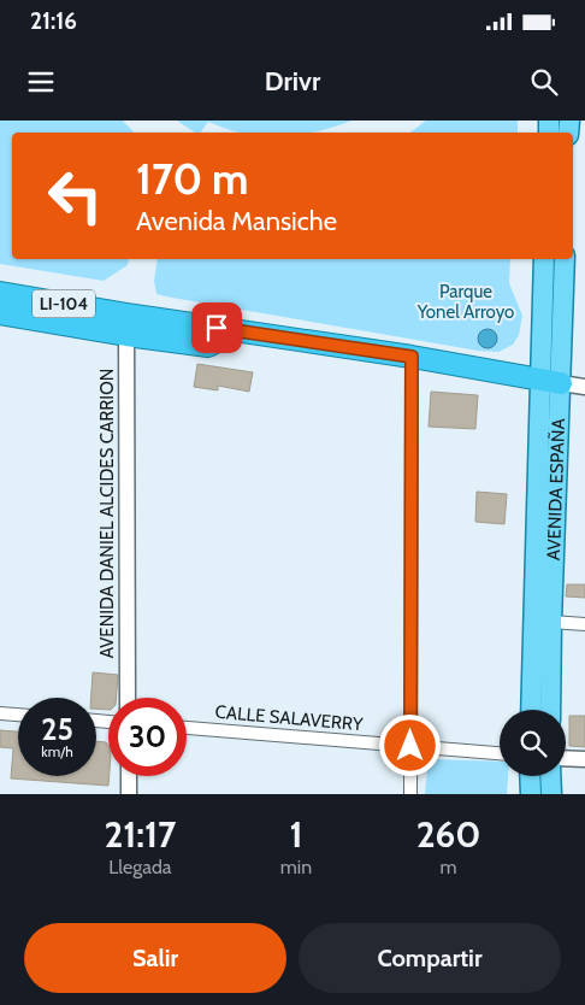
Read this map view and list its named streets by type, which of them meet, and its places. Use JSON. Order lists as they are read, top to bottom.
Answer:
{
  "streets": {
    "highway": ["LI-104"],
    "main road": ["AVENIDA ESPAÑA"],
    "street": ["AVENIDA DANIEL ALCIDES CARRION", "CALLE SALAVERRY"]
  },
  "crossings": [
    ["LI-104", "AVENIDA ESPAÑA"],
    ["LI-104", "AVENIDA DANIEL ALCIDES CARRION"]
  ],
  "parks": ["Parque Yonel Arroyo"],
  "page": {
    "status": "21:16",
    "header": "Drivr",
    "turn": ["170 m", "Avenida Mansiche"],
    "speed": "25 km/h",
    "limit": "30",
    "eta": [
      "21:17",
      "Llegada",
      "1",
      "min",
      "260",
      "m"
    ],
    "buttons": ["Salir", "Compartir"]
  }
}
